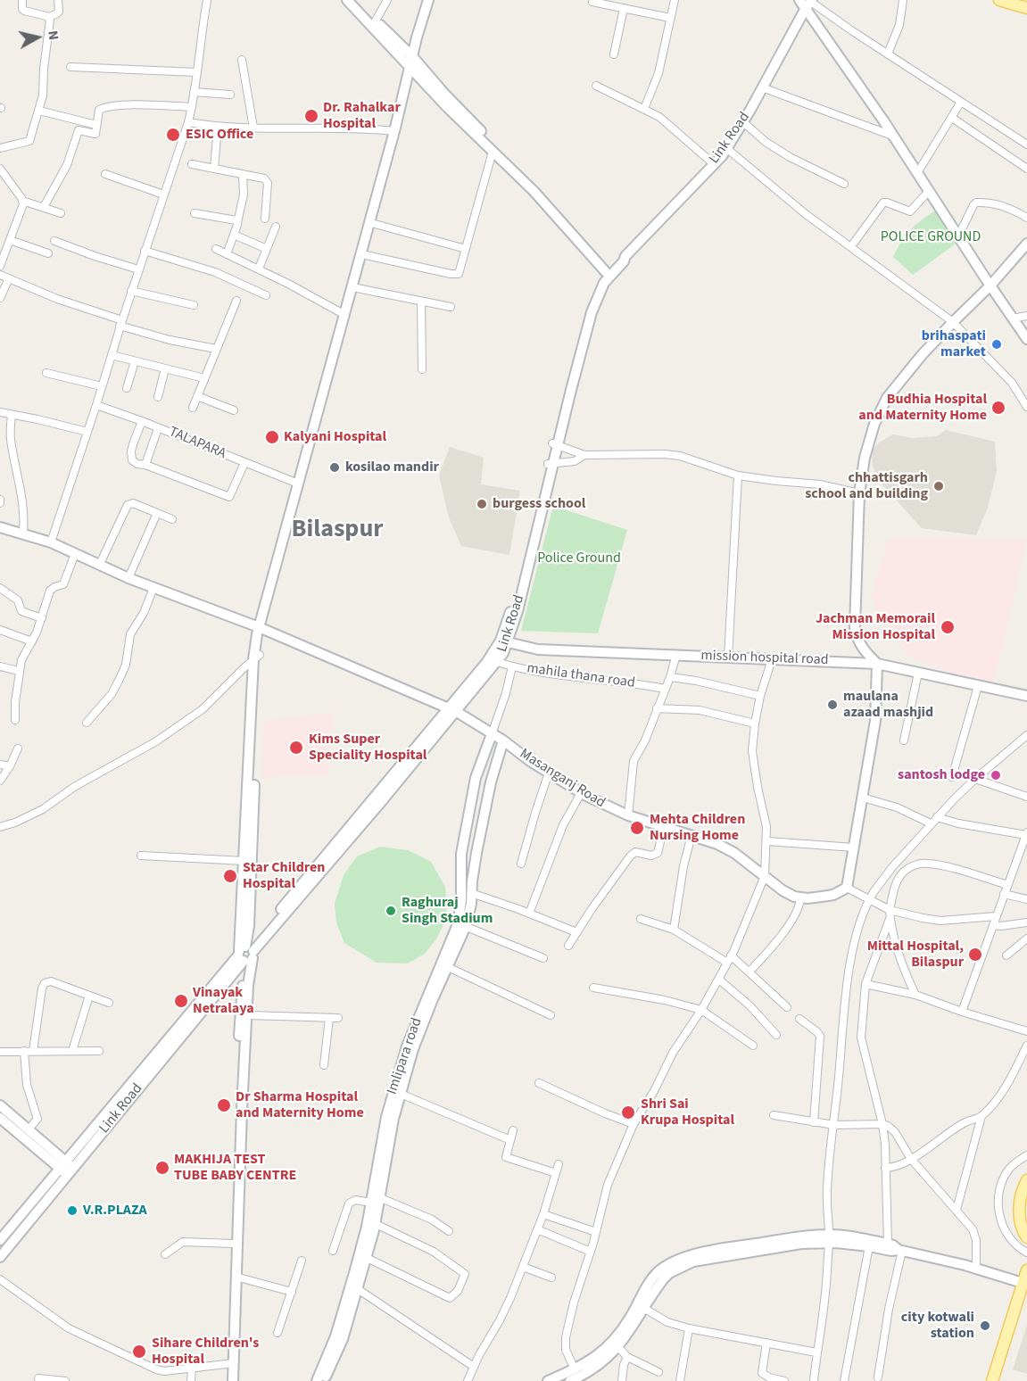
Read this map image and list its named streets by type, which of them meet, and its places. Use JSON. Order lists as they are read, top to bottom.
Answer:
{
  "streets": {
    "street": [
      "Link Road",
      "TALAPARA",
      "mission hospital road",
      "mahila thana road",
      "Masanganj Road",
      "Imlipara road"
    ]
  },
  "crossings": [
    ["Link Road", "mission hospital road"],
    ["Link Road", "mahila thana road"],
    ["Link Road", "Masanganj Road"],
    ["Masanganj Road", "Imlipara road"]
  ],
  "districts": ["Bilaspur"],
  "parks": ["POLICE GROUND", "Police Ground"],
  "places": [
    "Dr. Rahalkar Hospital",
    "ESIC Office",
    "brihaspati market",
    "Budhia Hospital and Maternity Home",
    "Kalyani Hospital",
    "kosilao mandir",
    "chhattisgarh school and building",
    "burgess school",
    "Jachman Memorail Mission Hospital",
    "maulana azaad mashjid",
    "Kims Super Speciality Hospital",
    "santosh lodge",
    "Mehta Children Nursing Home",
    "Star Children Hospital",
    "Raghuraj Singh Stadium",
    "Mittal Hospital, Bilaspur",
    "Vinayak Netralaya",
    "Dr Sharma Hospital and Maternity Home",
    "Shri Sai Krupa Hospital",
    "MAKHIJA TEST TUBE BABY CENTRE",
    "V.R.PLAZA",
    "city kotwali station",
    "Sihare Children's Hospital"
  ],
  "north": "right"
}
